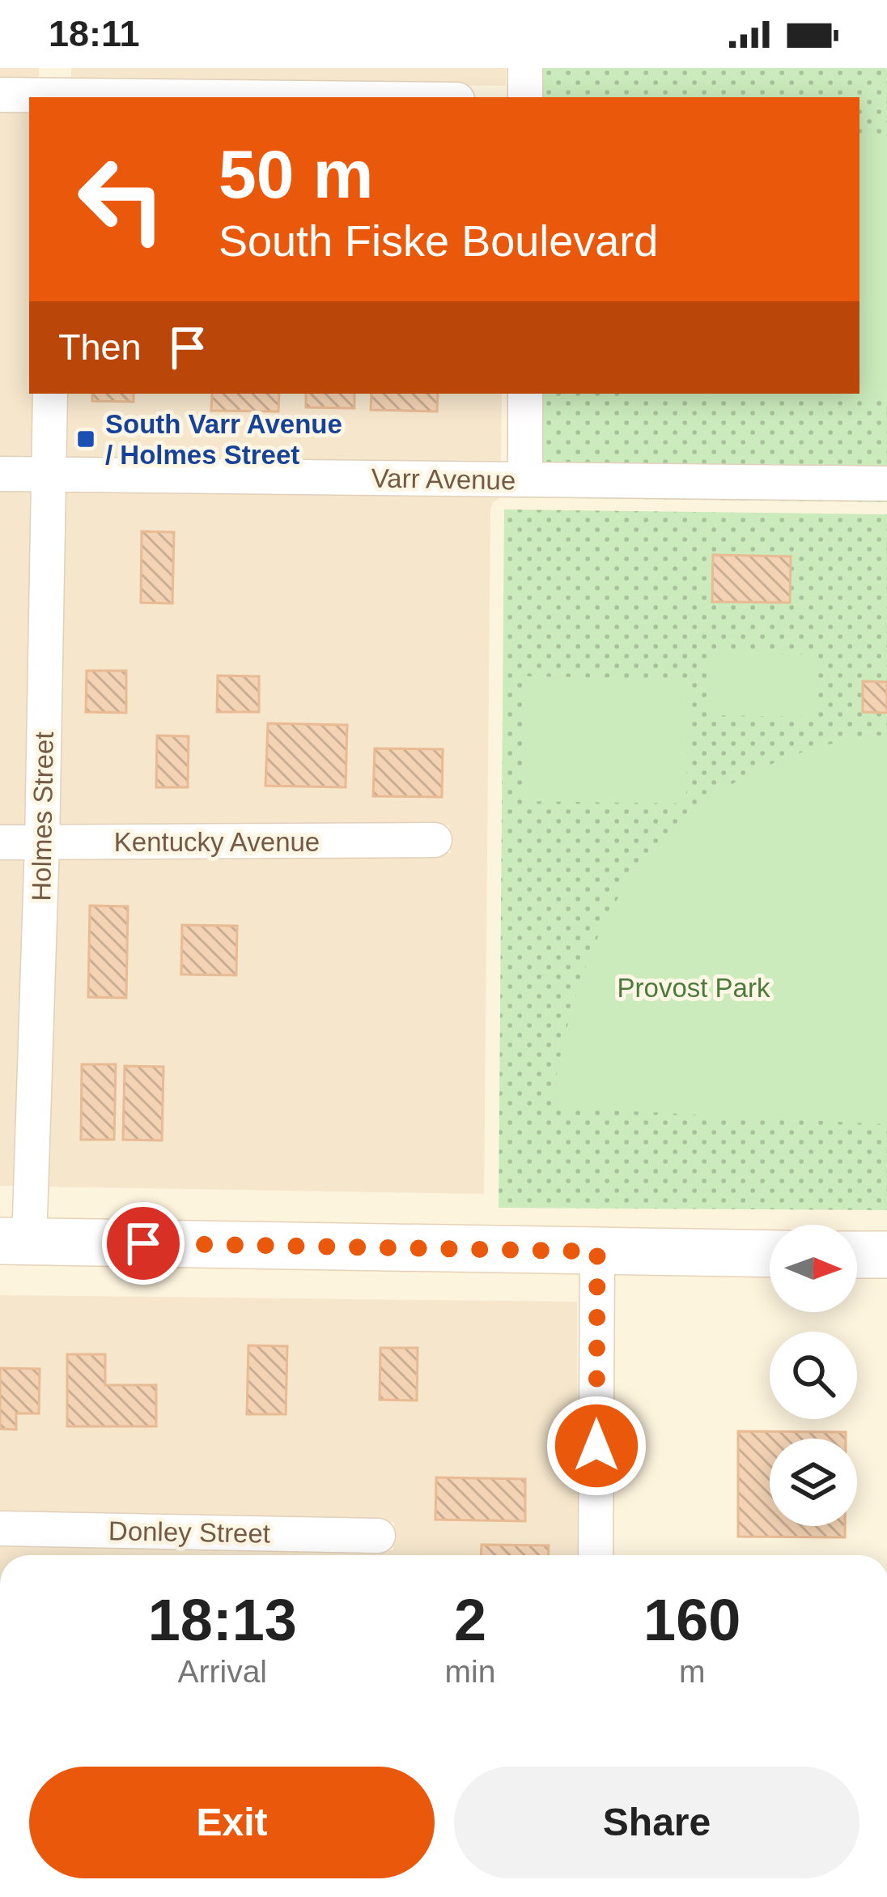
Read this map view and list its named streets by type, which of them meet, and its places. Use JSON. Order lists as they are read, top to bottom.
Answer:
{
  "streets": {
    "street": [
      "Varr Avenue",
      "Holmes Street",
      "Kentucky Avenue",
      "Donley Street"
    ]
  },
  "crossings": [
    ["Varr Avenue", "Holmes Street"],
    ["Holmes Street", "Kentucky Avenue"]
  ],
  "parks": ["Provost Park"],
  "places": {
    "transit": ["South Varr Avenue / Holmes Street"]
  },
  "north": "right",
  "page": {
    "status": "18:11",
    "turn": ["50 m", "South Fiske Boulevard"],
    "then": "Then",
    "eta": [
      "18:13",
      "Arrival",
      "2",
      "min",
      "160",
      "m"
    ],
    "buttons": ["Exit", "Share"]
  }
}
